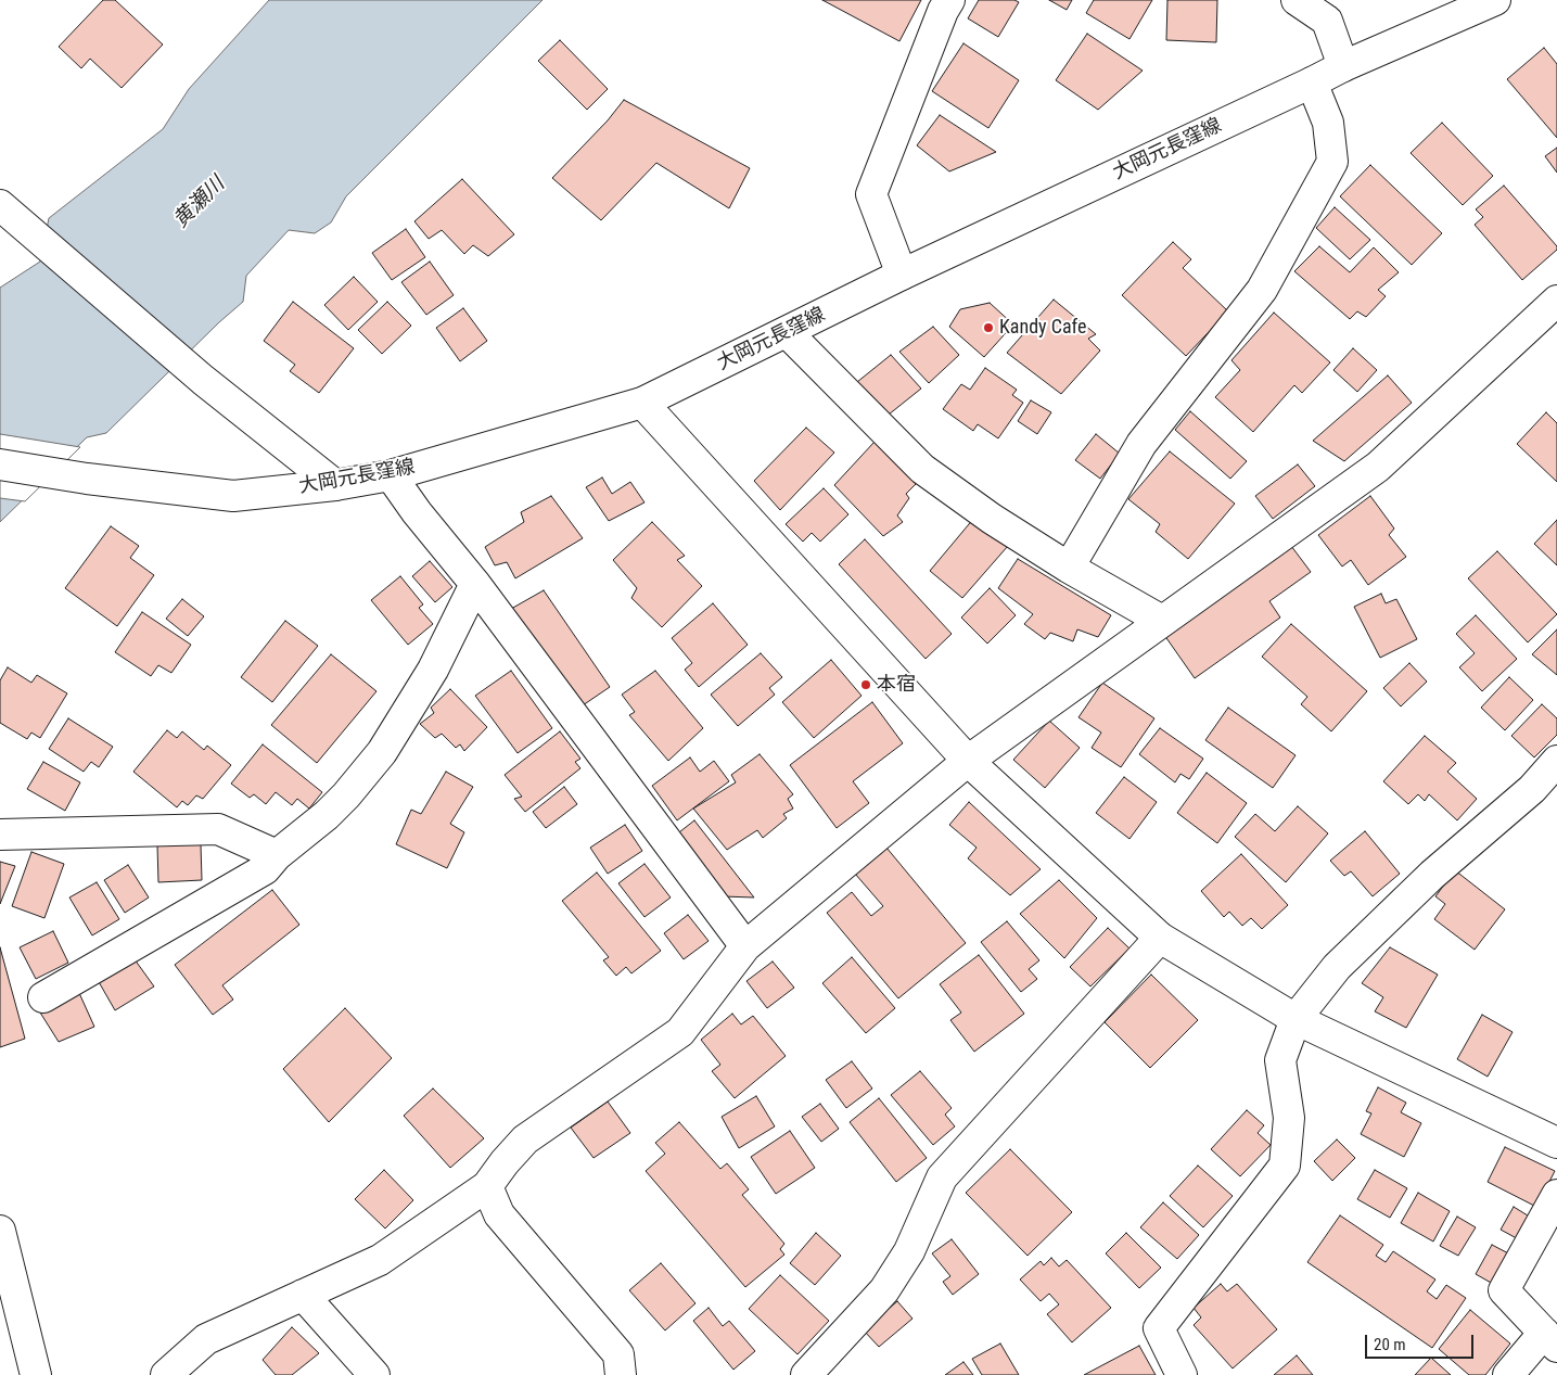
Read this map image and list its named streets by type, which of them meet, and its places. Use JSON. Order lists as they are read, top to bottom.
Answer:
{
  "streets": {
    "main road": ["大岡元長窪線"]
  },
  "water": ["黄瀬川"],
  "places": ["Kandy Cafe", "本宿"],
  "scale_bar": "20 m"
}
